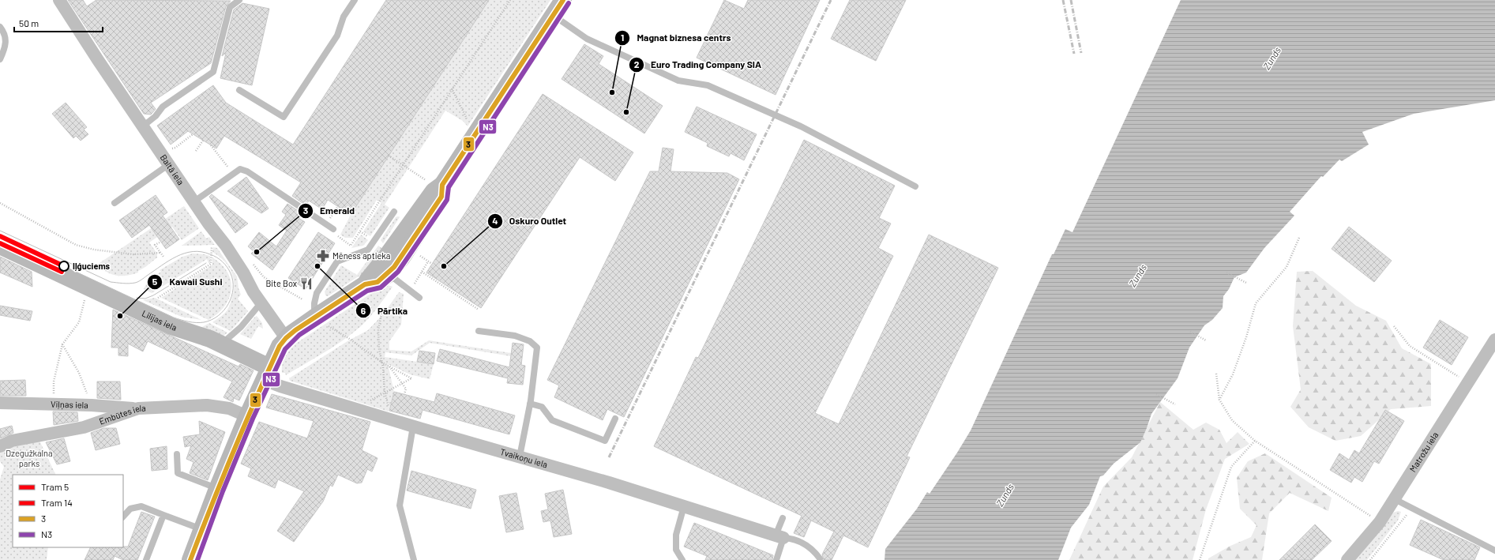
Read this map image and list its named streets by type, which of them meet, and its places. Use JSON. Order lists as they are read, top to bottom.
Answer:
{
  "streets": {
    "main road": ["Lilijas iela"],
    "street": [
      "Baltā iela",
      "Viļņas iela",
      "Embūtes iela",
      "Matrožu iela",
      "Tvaikoņu iela"
    ]
  },
  "crossings": [
    ["Lilijas iela", "Tvaikoņu iela"],
    ["Viļņas iela", "Embūtes iela"]
  ],
  "water": ["Zunds"],
  "parks": ["Dzegužkalna parks"],
  "places": {
    "other": [
      "Magnat biznesa centrs",
      "Euro Trading Company SIA",
      "Emerald",
      "Iļģuciems",
      "Pārtika",
      "Oskuro Outlet",
      "Kawaii Sushi"
    ],
    "pharmacy": ["Mēness aptieka"],
    "restaurant": ["Bite Box"]
  },
  "lines": [
    "transit line 3",
    "transit line N3",
    "tram line 5",
    "tram line 14"
  ],
  "legend": [
    "Tram 5",
    "Tram 14",
    "3",
    "N3"
  ],
  "scale_bar": "50 m"
}
